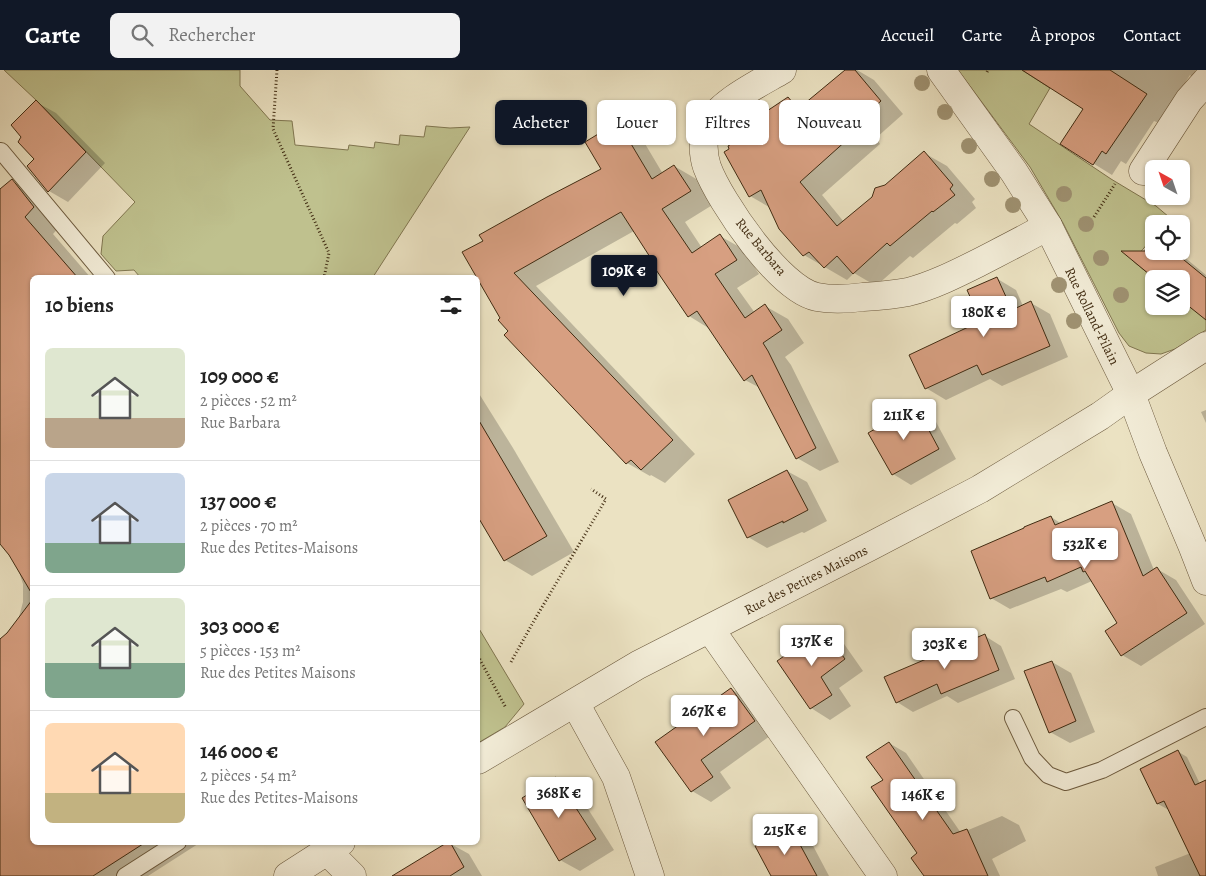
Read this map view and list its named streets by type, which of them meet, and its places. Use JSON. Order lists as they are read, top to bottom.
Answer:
{
  "streets": {
    "street": ["Rue Barbara", "Rue Rolland-Pilain", "Rue des Petites Maisons"]
  },
  "crossings": [
    ["Rue Barbara", "Rue Rolland-Pilain"],
    ["Rue Rolland-Pilain", "Rue des Petites Maisons"]
  ],
  "north": "top left",
  "page": {
    "header": "Carte",
    "search": "Rechercher",
    "nav": [
      "Accueil",
      "Carte",
      "À propos",
      "Contact"
    ],
    "chip": [
      "Acheter",
      "Louer",
      "Filtres",
      "Nouveau"
    ],
    "price": [
      "109K €",
      "180K €",
      "211K €",
      "532K €",
      "137K €",
      "303K €",
      "267K €",
      "368K €",
      "146K €",
      "215K €"
    ],
    "heading": "10 biens",
    "list": [
      {
        "name": "109 000 €",
        "note": "2 pièces · 52 m² · Rue Barbara"
      },
      {
        "name": "137 000 €",
        "note": "2 pièces · 70 m² · Rue des Petites-Maisons"
      },
      {
        "name": "303 000 €",
        "note": "5 pièces · 153 m² · Rue des Petites Maisons"
      },
      {
        "name": "146 000 €",
        "note": "2 pièces · 54 m² · Rue des Petites-Maisons"
      }
    ]
  }
}
